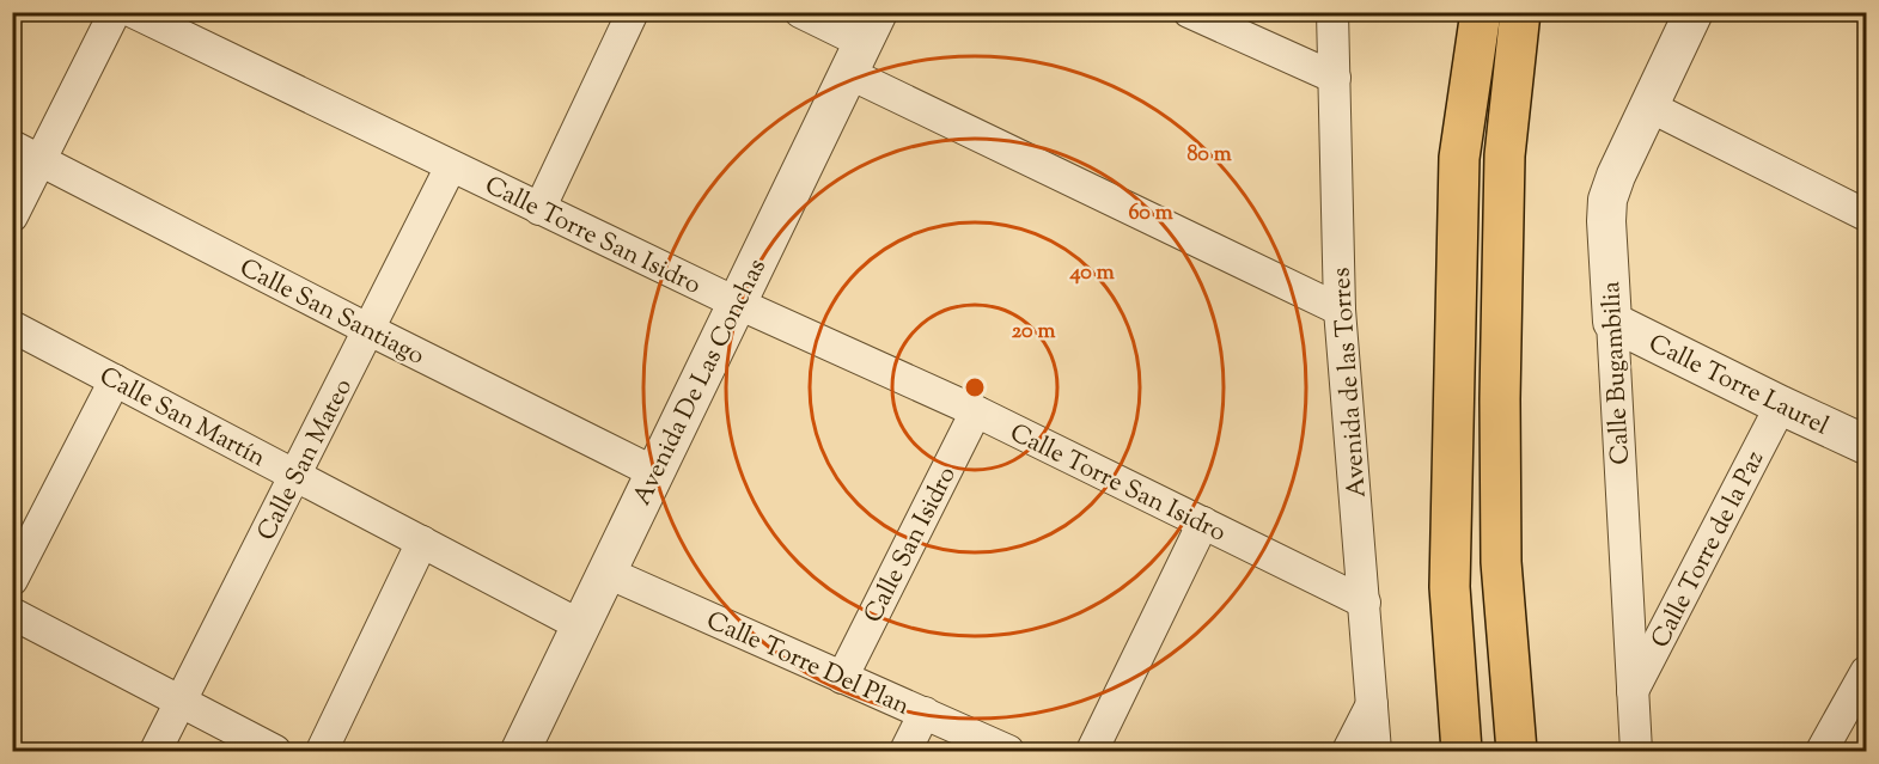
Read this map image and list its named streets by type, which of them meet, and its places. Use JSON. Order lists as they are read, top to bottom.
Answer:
{
  "streets": {
    "street": [
      "Calle Torre San Isidro",
      "Calle San Santiago",
      "Calle Bugambilia",
      "Avenida De Las Conchas",
      "Avenida de las Torres",
      "Calle Torre Laurel",
      "Calle San Martín",
      "Calle San Mateo",
      "Calle San Isidro",
      "Calle Torre de la Paz",
      "Calle Torre Del Plan"
    ]
  },
  "crossings": [
    ["Calle Torre San Isidro", "Avenida De Las Conchas"],
    ["Calle Torre San Isidro", "Avenida de las Torres"],
    ["Calle Torre San Isidro", "Calle San Mateo"],
    ["Calle Torre San Isidro", "Calle San Isidro"],
    ["Calle San Santiago", "Avenida De Las Conchas"],
    ["Calle San Santiago", "Calle San Mateo"],
    ["Calle Bugambilia", "Calle Torre Laurel"],
    ["Calle Bugambilia", "Calle Torre de la Paz"],
    ["Avenida De Las Conchas", "Calle San Martín"],
    ["Avenida De Las Conchas", "Calle Torre Del Plan"],
    ["Calle Torre Laurel", "Calle Torre de la Paz"],
    ["Calle San Martín", "Calle San Mateo"],
    ["Calle San Isidro", "Calle Torre Del Plan"]
  ],
  "rings": [
    "80 m",
    "60 m",
    "40 m",
    "20 m"
  ]
}
